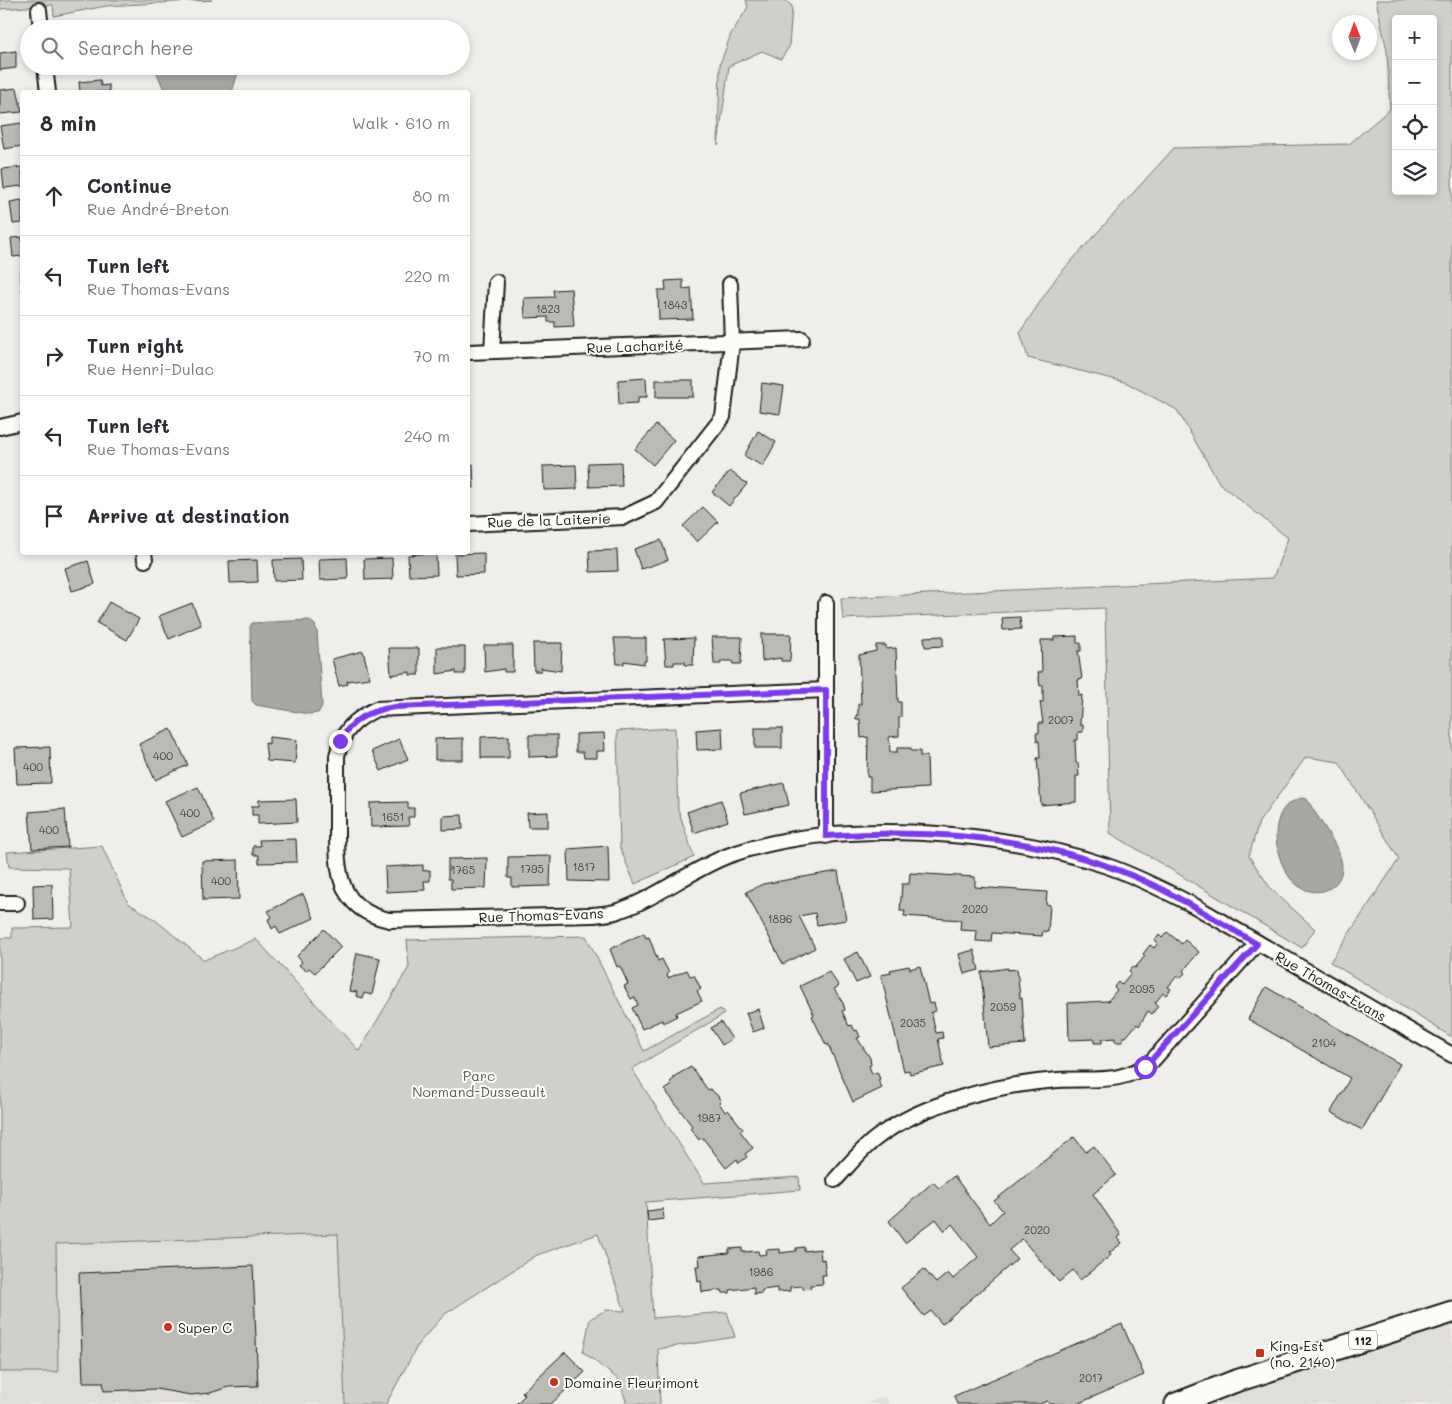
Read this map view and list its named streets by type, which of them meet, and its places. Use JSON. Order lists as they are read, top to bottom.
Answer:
{
  "streets": {
    "main road": ["112"],
    "street": ["Rue Lacharité", "Rue de la Laiterie", "Rue Thomas-Evans"]
  },
  "crossings": [
    ["Rue Lacharité", "Rue de la Laiterie"]
  ],
  "parks": ["Parc Normand-Dusseault"],
  "places": {
    "other": ["Super C", "Domaine Fleurimont"],
    "transit": ["King Est (no. 2140)"]
  },
  "house_numbers": [
    "1843",
    "1823",
    "2007",
    "400",
    "400",
    "400",
    "1651",
    "400",
    "1817",
    "1795",
    "1765",
    "400",
    "2020",
    "1896",
    "2095",
    "2059",
    "2035",
    "2104",
    "1987",
    "2020",
    "1986",
    "2017"
  ],
  "north": "top",
  "page": {
    "map_buttons": ["+", "−"],
    "search": "Search here",
    "heading": ["8 min", "Walk · 610 m"],
    "list": [
      ["Continue", "Rue André-Breton", "80 m"],
      ["Turn left", "Rue Thomas-Evans", "220 m"],
      ["Turn right", "Rue Henri-Dulac", "70 m"],
      ["Turn left", "Rue Thomas-Evans", "240 m"],
      "Arrive at destination"
    ]
  }
}
